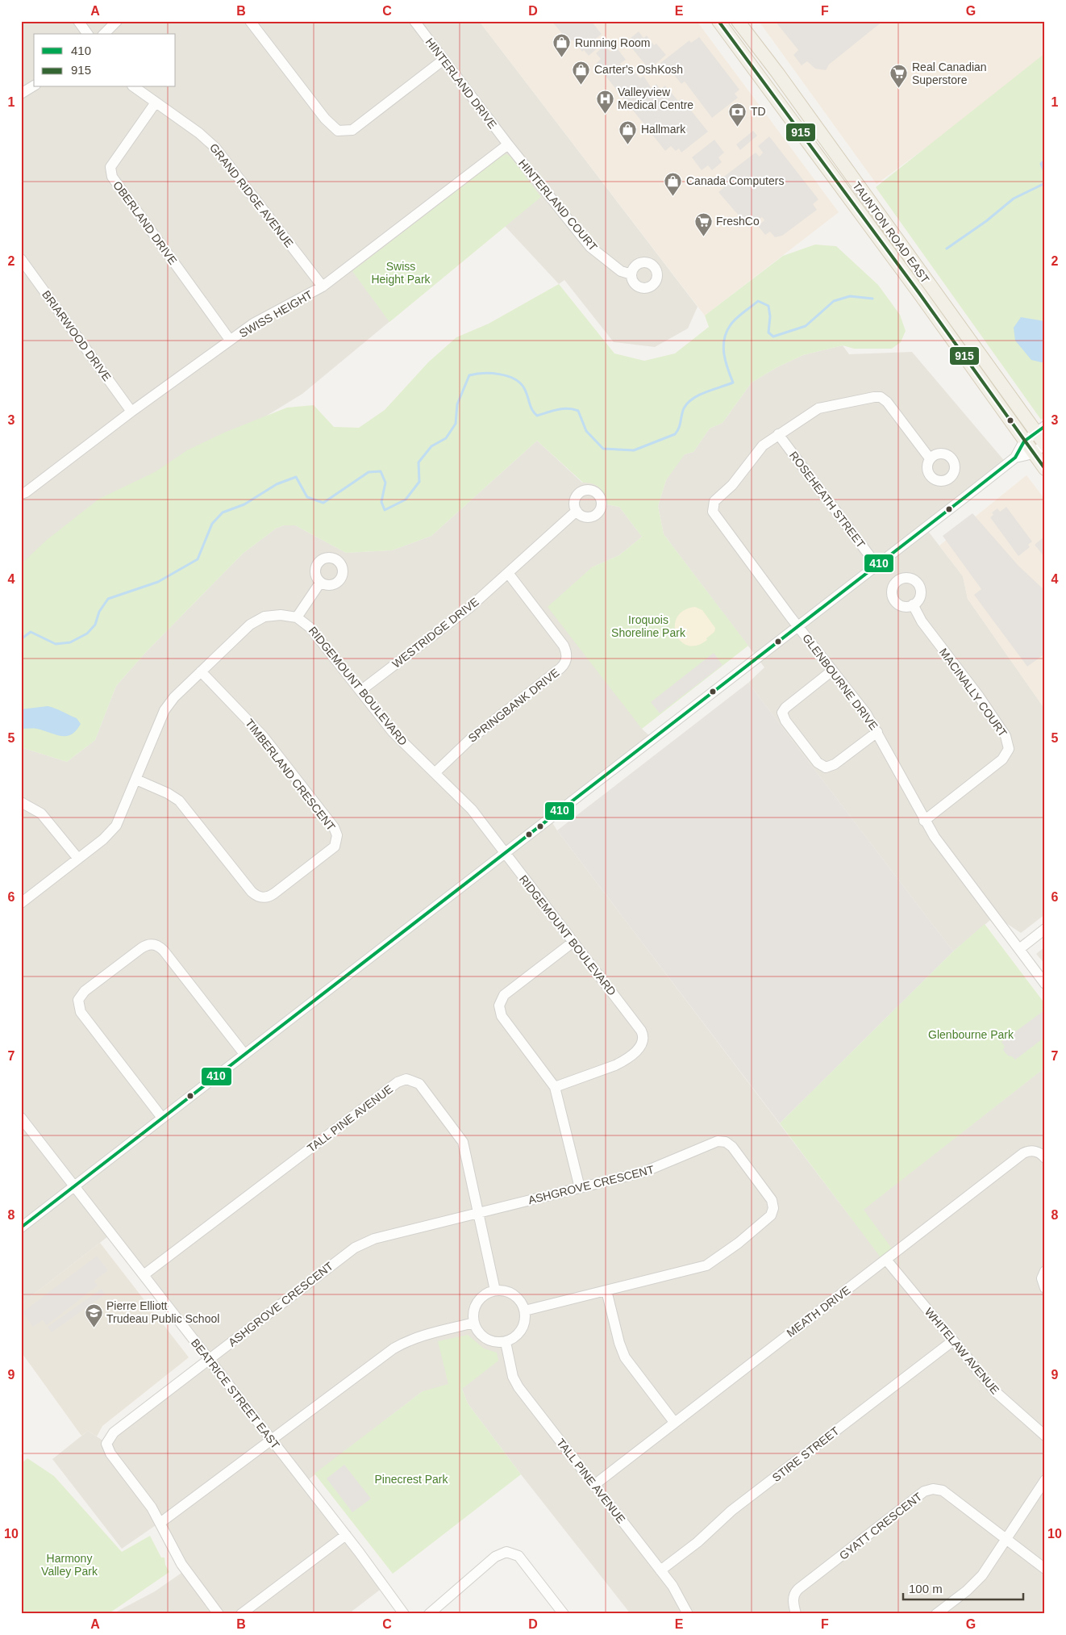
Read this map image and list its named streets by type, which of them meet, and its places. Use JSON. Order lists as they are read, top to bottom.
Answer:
{
  "streets": {
    "main road": ["TAUNTON ROAD EAST"],
    "street": [
      "HINTERLAND DRIVE",
      "GRAND RIDGE AVENUE",
      "HINTERLAND COURT",
      "OBERLAND DRIVE",
      "SWISS HEIGHT",
      "BRIARWOOD DRIVE",
      "ROSEHEATH STREET",
      "WESTRIDGE DRIVE",
      "GLENBOURNE DRIVE",
      "RIDGEMOUNT BOULEVARD",
      "MACINALLY COURT",
      "SPRINGBANK DRIVE",
      "TIMBERLAND CRESCENT",
      "TALL PINE AVENUE",
      "ASHGROVE CRESCENT",
      "MEATH DRIVE",
      "WHITELAW AVENUE",
      "BEATRICE STREET EAST",
      "STIRE STREET",
      "GYATT CRESCENT"
    ]
  },
  "crossings": [
    ["HINTERLAND DRIVE", "HINTERLAND COURT"],
    ["HINTERLAND DRIVE", "SWISS HEIGHT"],
    ["GRAND RIDGE AVENUE", "OBERLAND DRIVE"],
    ["GRAND RIDGE AVENUE", "SWISS HEIGHT"],
    ["HINTERLAND COURT", "SWISS HEIGHT"],
    ["OBERLAND DRIVE", "SWISS HEIGHT"],
    ["SWISS HEIGHT", "BRIARWOOD DRIVE"],
    ["ROSEHEATH STREET", "GLENBOURNE DRIVE"],
    ["WESTRIDGE DRIVE", "RIDGEMOUNT BOULEVARD"],
    ["WESTRIDGE DRIVE", "SPRINGBANK DRIVE"],
    ["GLENBOURNE DRIVE", "MACINALLY COURT"],
    ["RIDGEMOUNT BOULEVARD", "SPRINGBANK DRIVE"],
    ["TALL PINE AVENUE", "ASHGROVE CRESCENT"],
    ["TALL PINE AVENUE", "MEATH DRIVE"],
    ["TALL PINE AVENUE", "BEATRICE STREET EAST"],
    ["TALL PINE AVENUE", "STIRE STREET"],
    ["ASHGROVE CRESCENT", "BEATRICE STREET EAST"],
    ["MEATH DRIVE", "WHITELAW AVENUE"],
    ["WHITELAW AVENUE", "STIRE STREET"]
  ],
  "parks": [
    "Swiss Height Park",
    "Iroquois Shoreline Park",
    "Glenbourne Park",
    "Pinecrest Park",
    "Harmony Valley Park"
  ],
  "places": {
    "shop": [
      "Running Room",
      "Carter's OshKosh",
      "Hallmark",
      "Canada Computers"
    ],
    "supermarket": ["Real Canadian Superstore", "FreshCo"],
    "hospital": ["Valleyview Medical Centre"],
    "bank": ["TD"],
    "school or university": ["Pierre Elliott Trudeau Public School"]
  },
  "lines": ["transit line 915", "transit line 410"],
  "legend": ["410", "915"],
  "scale_bar": "100 m",
  "grid": {
    "columns": [
      "A",
      "B",
      "C",
      "D",
      "E",
      "F",
      "G"
    ],
    "rows": [
      "1",
      "2",
      "3",
      "4",
      "5",
      "6",
      "7",
      "8",
      "9",
      "10"
    ]
  }
}
